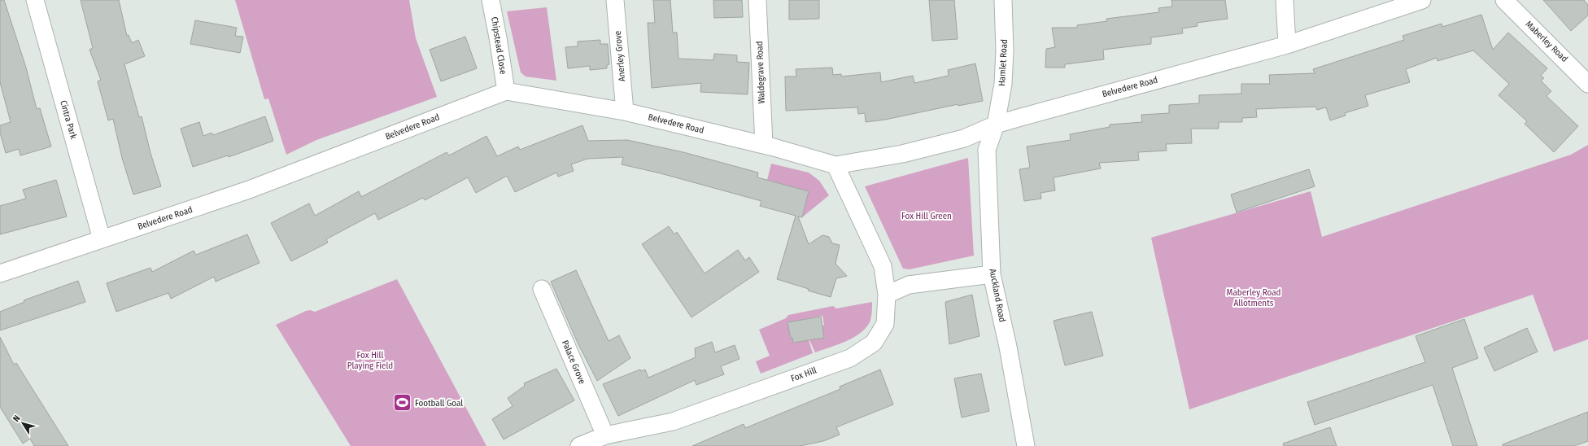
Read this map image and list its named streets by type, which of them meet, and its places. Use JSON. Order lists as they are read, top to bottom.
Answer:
{
  "streets": {
    "street": [
      "Maberley Road",
      "Chipstead Close",
      "Anerley Grove",
      "Hamlet Road",
      "Waldegrave Road",
      "Belvedere Road",
      "Cintra Park",
      "Auckland Road",
      "Palace Grove",
      "Fox Hill"
    ]
  },
  "crossings": [
    ["Chipstead Close", "Belvedere Road"],
    ["Anerley Grove", "Belvedere Road"],
    ["Hamlet Road", "Belvedere Road"],
    ["Hamlet Road", "Auckland Road"],
    ["Waldegrave Road", "Belvedere Road"],
    ["Belvedere Road", "Cintra Park"],
    ["Belvedere Road", "Auckland Road"],
    ["Palace Grove", "Fox Hill"]
  ],
  "parks": ["Fox Hill Green", "Maberley Road Allotments", "Fox Hill Playing Field"],
  "places": {
    "sports": ["Football Goal"]
  },
  "north": "top left"
}
